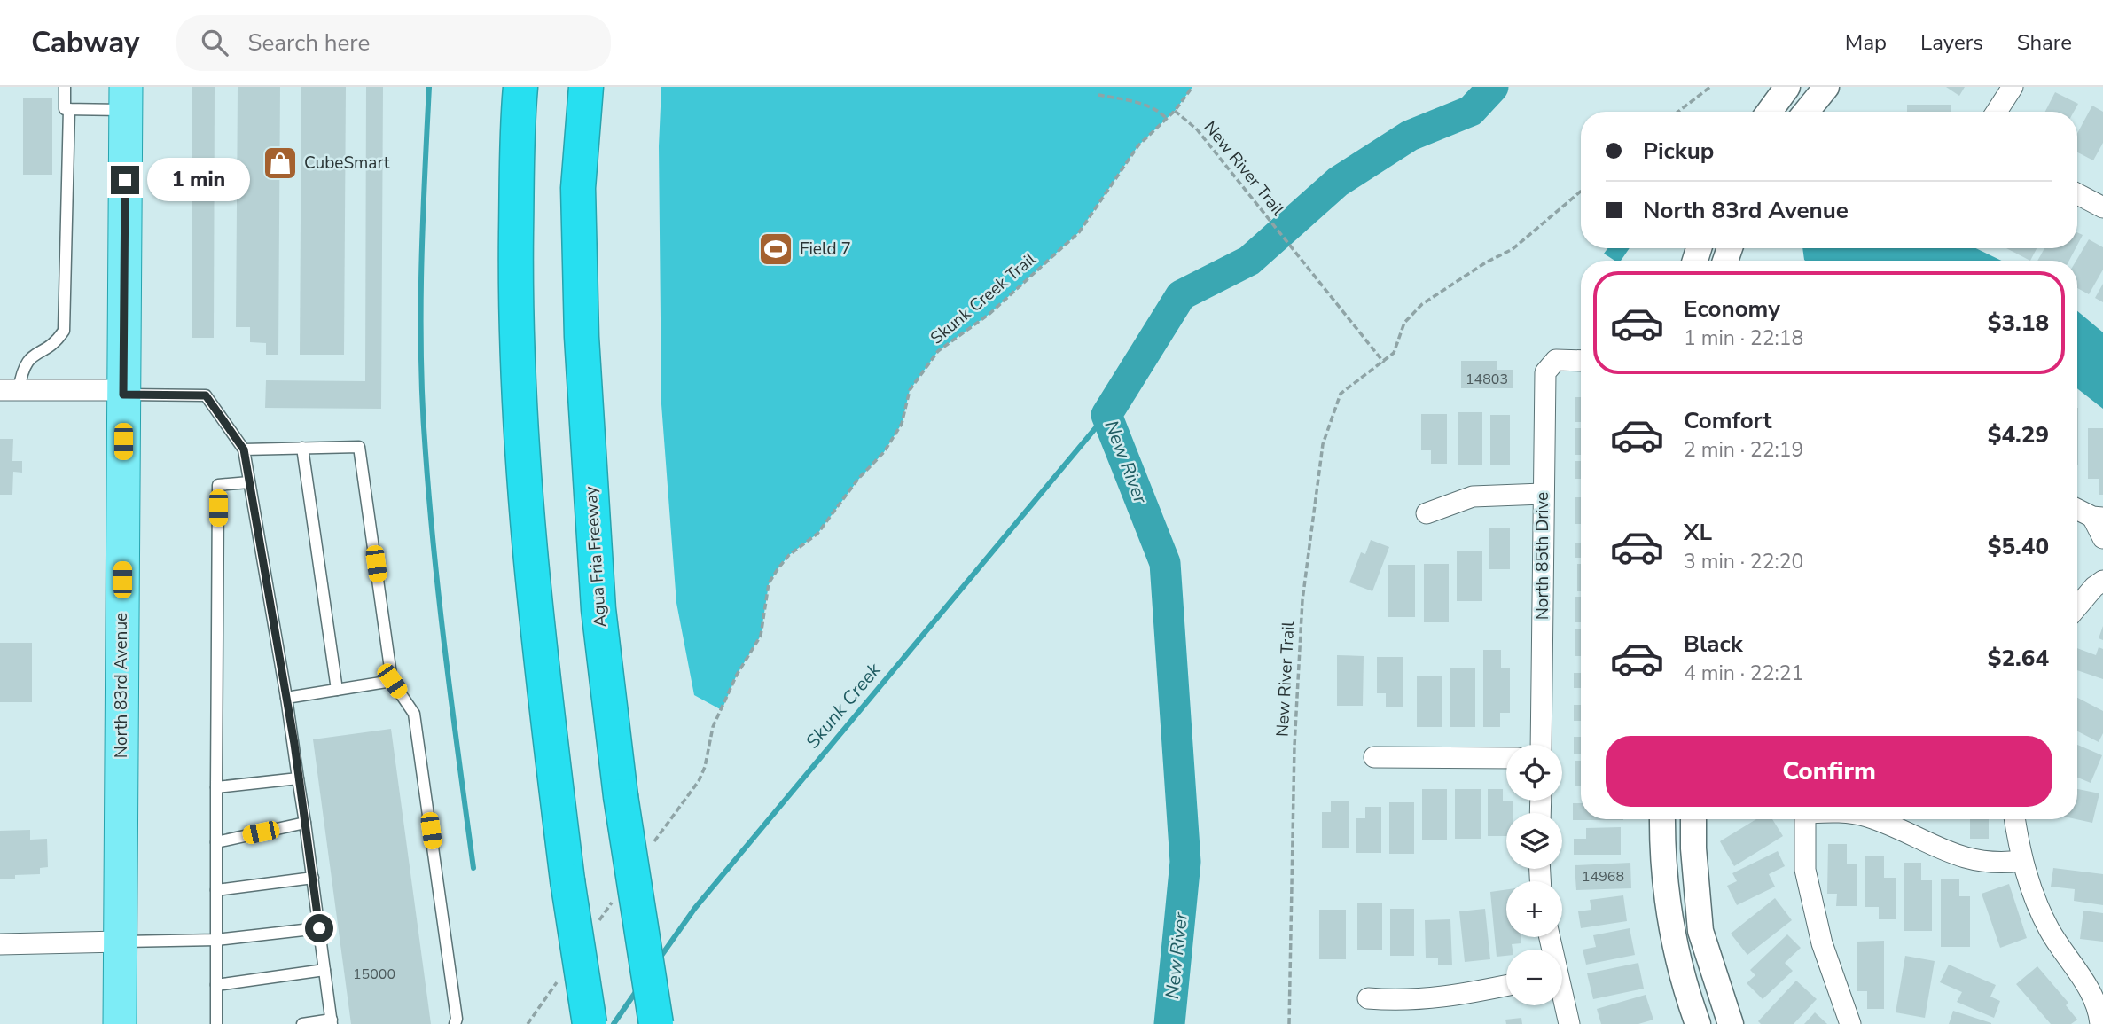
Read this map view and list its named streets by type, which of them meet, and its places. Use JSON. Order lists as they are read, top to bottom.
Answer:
{
  "streets": {
    "highway": ["Agua Fria Freeway"],
    "main road": ["North 83rd Avenue"],
    "street": ["North 85th Drive"],
    "path": ["New River Trail", "Skunk Creek Trail"]
  },
  "crossings": [
    ["New River Trail", "Skunk Creek Trail"]
  ],
  "water": ["New River", "Skunk Creek"],
  "places": {
    "shop": ["CubeSmart"],
    "sports": ["Field 7"]
  },
  "house_numbers": ["14803", "14968", "15000"],
  "page": {
    "header": "Cabway",
    "search": "Search here",
    "nav": ["Map", "Layers", "Share"],
    "banner": ["Pickup", "North 83rd Avenue"],
    "bubble": "1 min",
    "list": [
      {
        "name": "Economy",
        "note": "1 min · 22:18",
        "value": "$3.18"
      },
      {
        "name": "Comfort",
        "note": "2 min · 22:19",
        "value": "$4.29"
      },
      {
        "name": "XL",
        "note": "3 min · 22:20",
        "value": "$5.40"
      },
      {
        "name": "Black",
        "note": "4 min · 22:21",
        "value": "$2.64"
      }
    ],
    "buttons": "Confirm",
    "map_buttons": ["+", "−"]
  }
}
